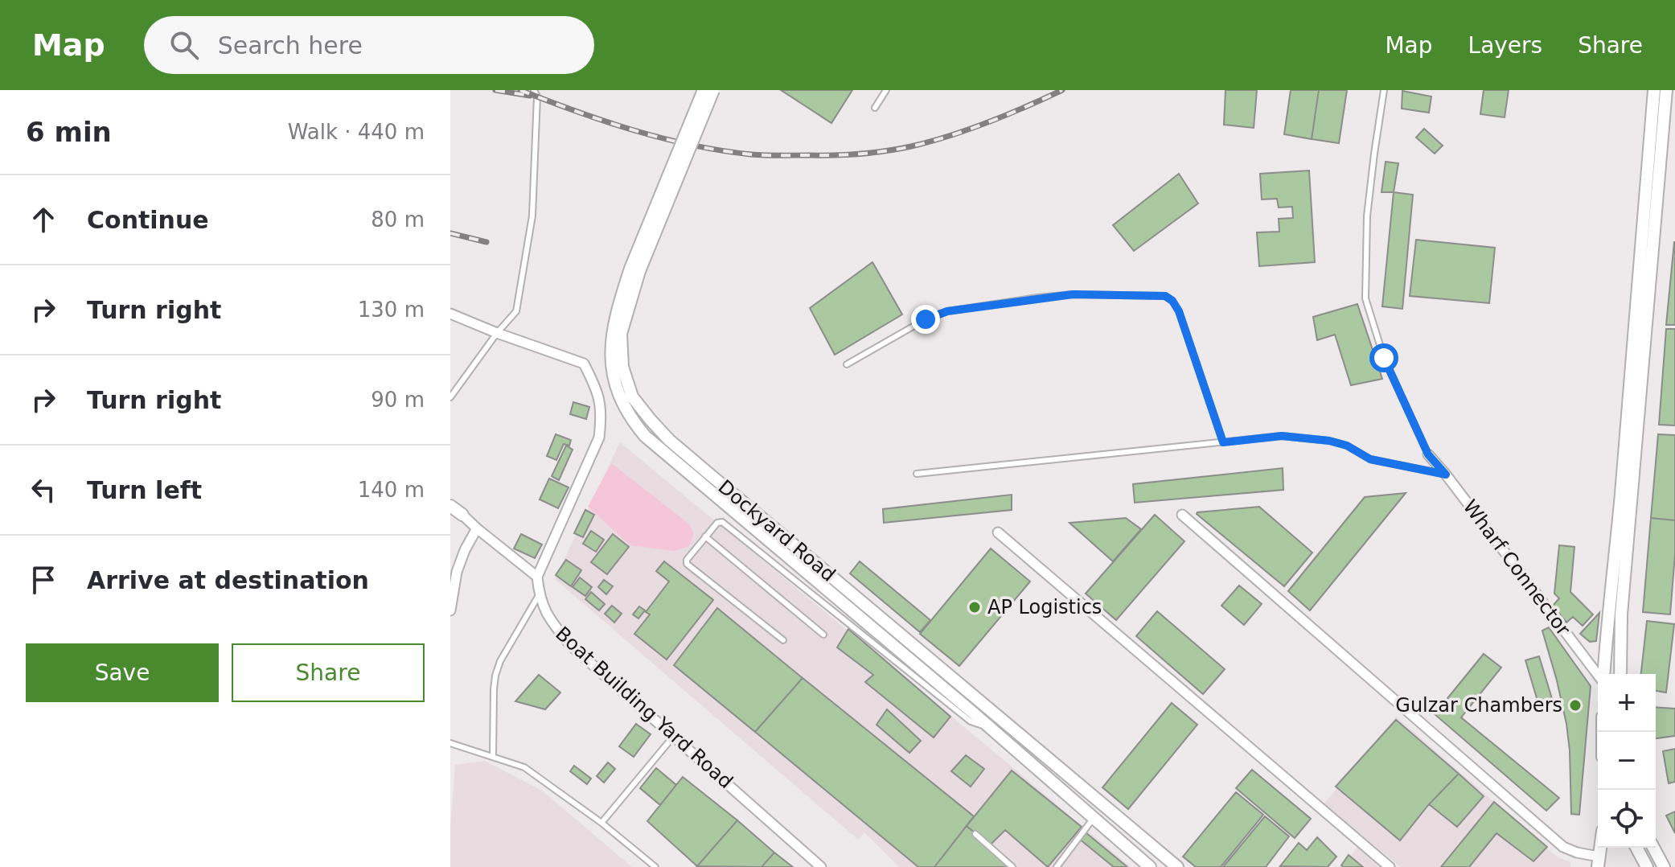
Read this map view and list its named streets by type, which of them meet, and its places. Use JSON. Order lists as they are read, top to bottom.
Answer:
{
  "streets": {
    "street": ["Dockyard Road", "Wharf Connector", "Boat Building Yard Road"]
  },
  "places": ["AP Logistics", "Gulzar Chambers"],
  "page": {
    "header": "Map",
    "search": "Search here",
    "nav": ["Map", "Layers", "Share"],
    "heading": ["6 min", "Walk · 440 m"],
    "list": [
      ["Continue", "80 m"],
      ["Turn right", "130 m"],
      ["Turn right", "90 m"],
      ["Turn left", "140 m"],
      "Arrive at destination"
    ],
    "buttons": ["Save", "Share"],
    "map_buttons": ["+", "−"]
  }
}
